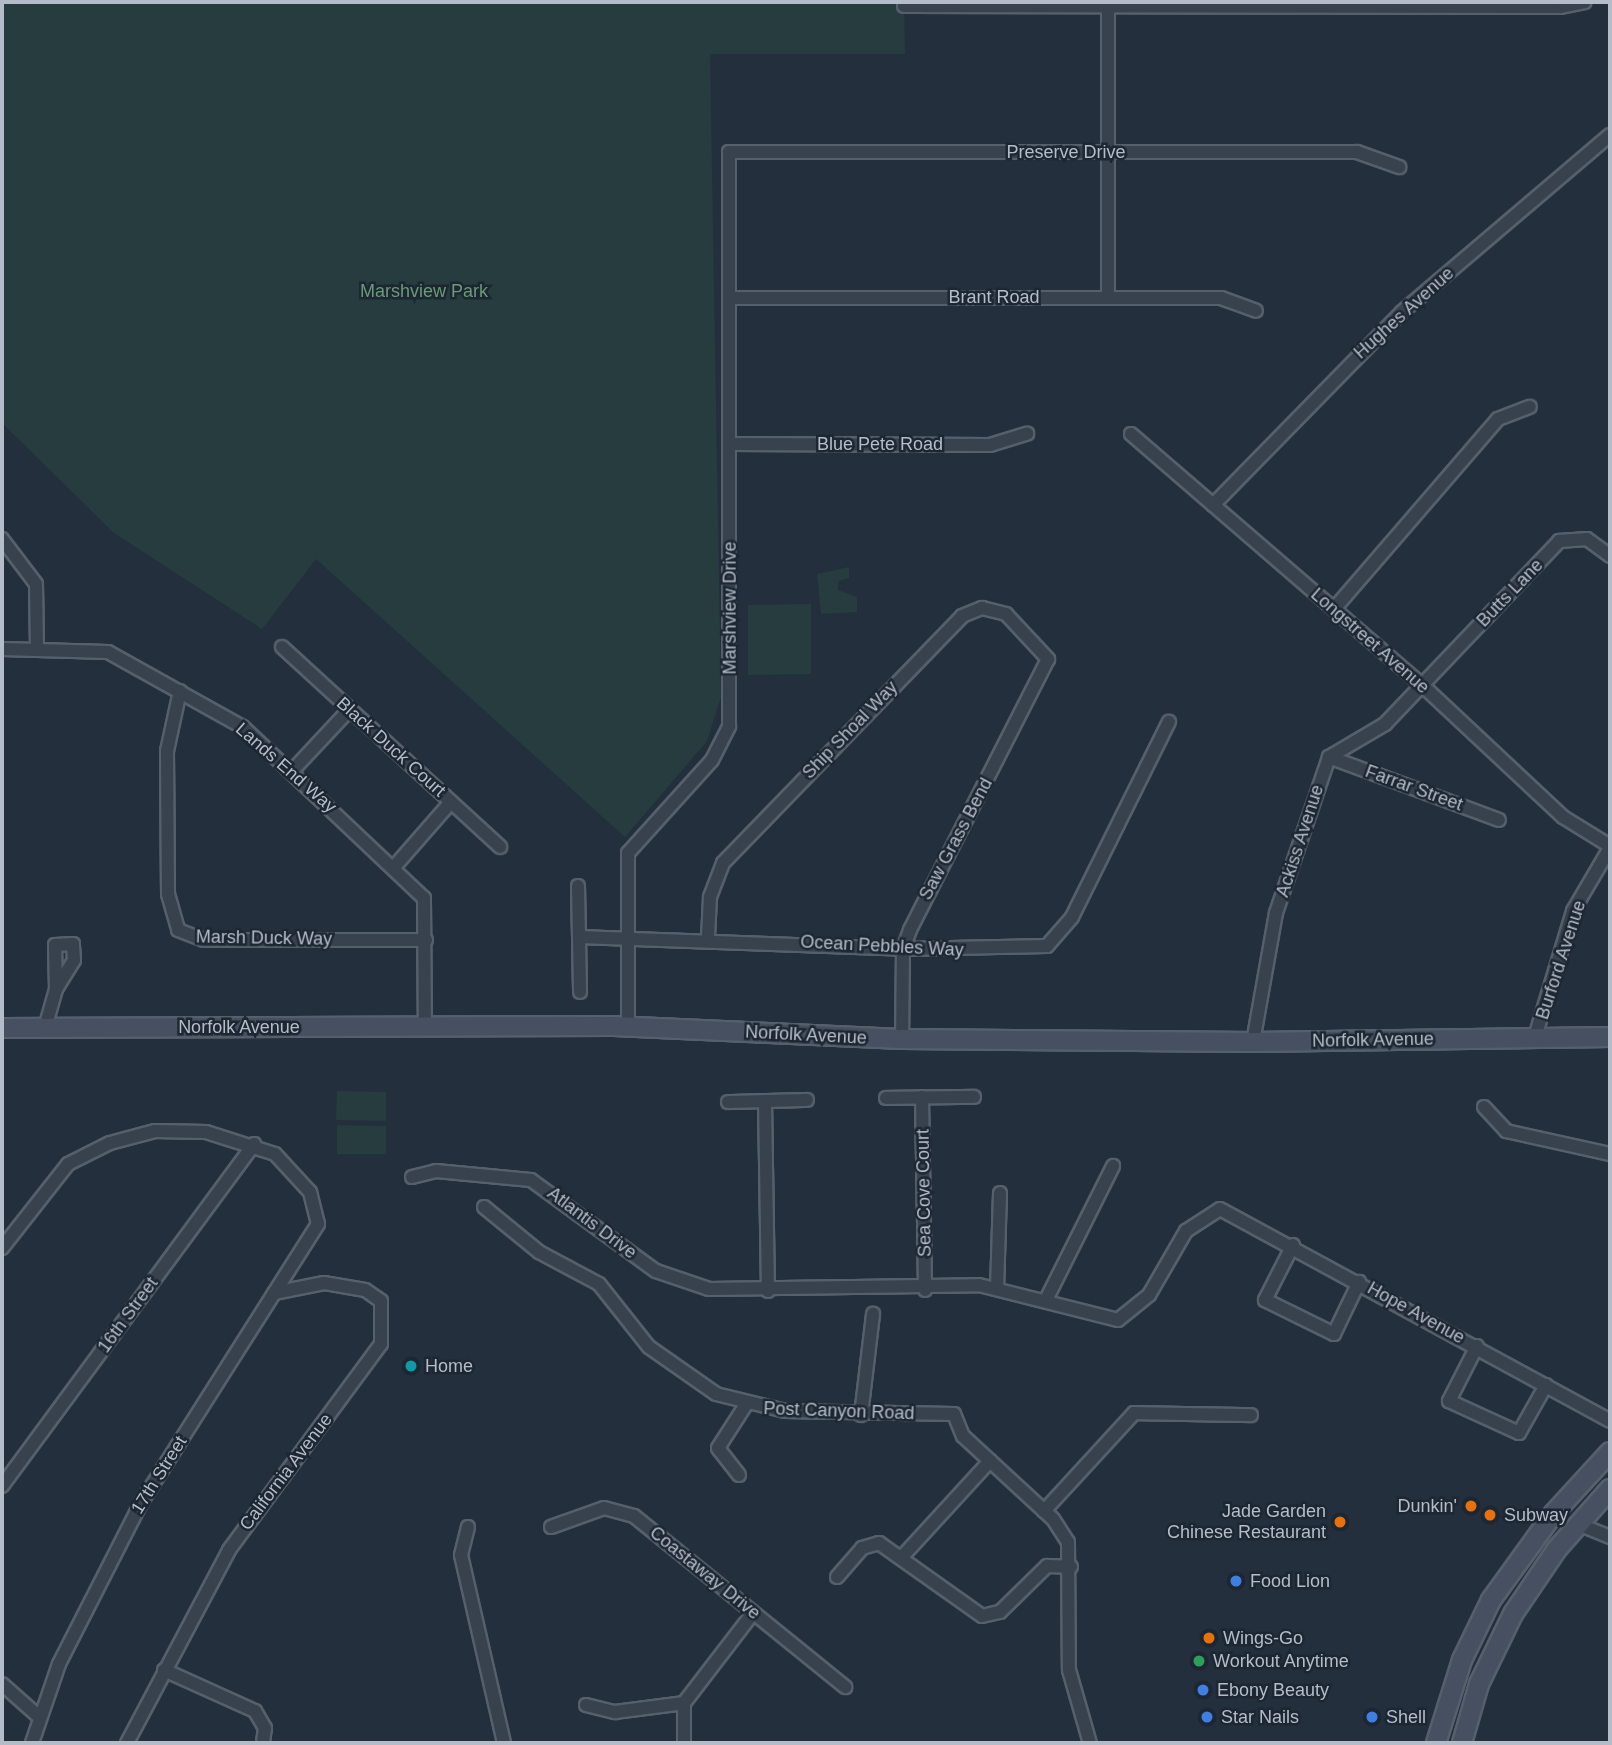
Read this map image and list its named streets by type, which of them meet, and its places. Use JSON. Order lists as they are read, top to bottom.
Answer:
{
  "streets": {
    "main road": ["Norfolk Avenue"],
    "street": [
      "Preserve Drive",
      "Brant Road",
      "Hughes Avenue",
      "Blue Pete Road",
      "Butts Lane",
      "Marshview Drive",
      "Longstreet Avenue",
      "Ship Shoal Way",
      "Black Duck Court",
      "Lands End Way",
      "Farrar Street",
      "Saw Grass Bend",
      "Ackiss Avenue",
      "Marsh Duck Way",
      "Ocean Pebbles Way",
      "Burford Avenue",
      "Sea Cove Court",
      "Atlantis Drive",
      "Hope Avenue",
      "16th Street",
      "Post Canyon Road",
      "California Avenue",
      "17th Street",
      "Coastaway Drive"
    ]
  },
  "crossings": [
    ["Preserve Drive", "Marshview Drive"],
    ["Brant Road", "Marshview Drive"],
    ["Hughes Avenue", "Longstreet Avenue"],
    ["Blue Pete Road", "Marshview Drive"],
    ["Butts Lane", "Longstreet Avenue"],
    ["Marshview Drive", "Ocean Pebbles Way"],
    ["Marshview Drive", "Norfolk Avenue"],
    ["Longstreet Avenue", "Burford Avenue"],
    ["Ship Shoal Way", "Saw Grass Bend"],
    ["Ship Shoal Way", "Ocean Pebbles Way"],
    ["Lands End Way", "Marsh Duck Way"],
    ["Lands End Way", "Norfolk Avenue"],
    ["Farrar Street", "Ackiss Avenue"],
    ["Saw Grass Bend", "Ocean Pebbles Way"],
    ["Saw Grass Bend", "Norfolk Avenue"],
    ["Ackiss Avenue", "Norfolk Avenue"],
    ["Burford Avenue", "Norfolk Avenue"],
    ["Sea Cove Court", "Atlantis Drive"],
    ["Atlantis Drive", "Hope Avenue"],
    ["16th Street", "17th Street"],
    ["California Avenue", "17th Street"]
  ],
  "parks": ["Marshview Park"],
  "places": [
    "Home",
    "Dunkin'",
    "Subway",
    "Jade Garden Chinese Restaurant",
    "Food Lion",
    "Wings-Go",
    "Workout Anytime",
    "Ebony Beauty",
    "Star Nails",
    "Shell"
  ]
}
